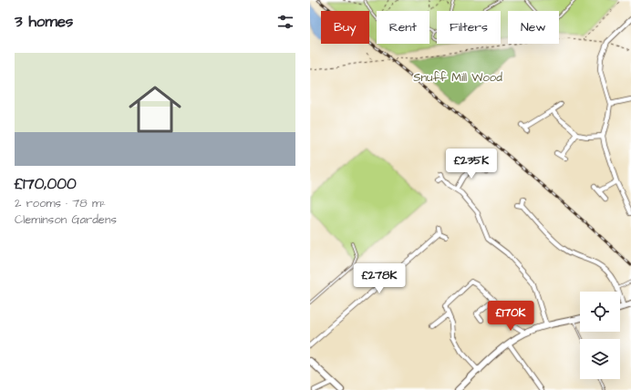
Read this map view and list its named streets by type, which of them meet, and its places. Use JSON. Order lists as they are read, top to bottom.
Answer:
{
  "parks": ["Snuff Mill Wood"],
  "page": {
    "heading": "3 homes",
    "chip": [
      "Buy",
      "Rent",
      "Filters",
      "New"
    ],
    "list": [
      {
        "name": "£170,000",
        "note": "2 rooms · 78 m² · Cleminson Gardens"
      }
    ],
    "price": ["£235K", "£278K", "£170K"]
  }
}
